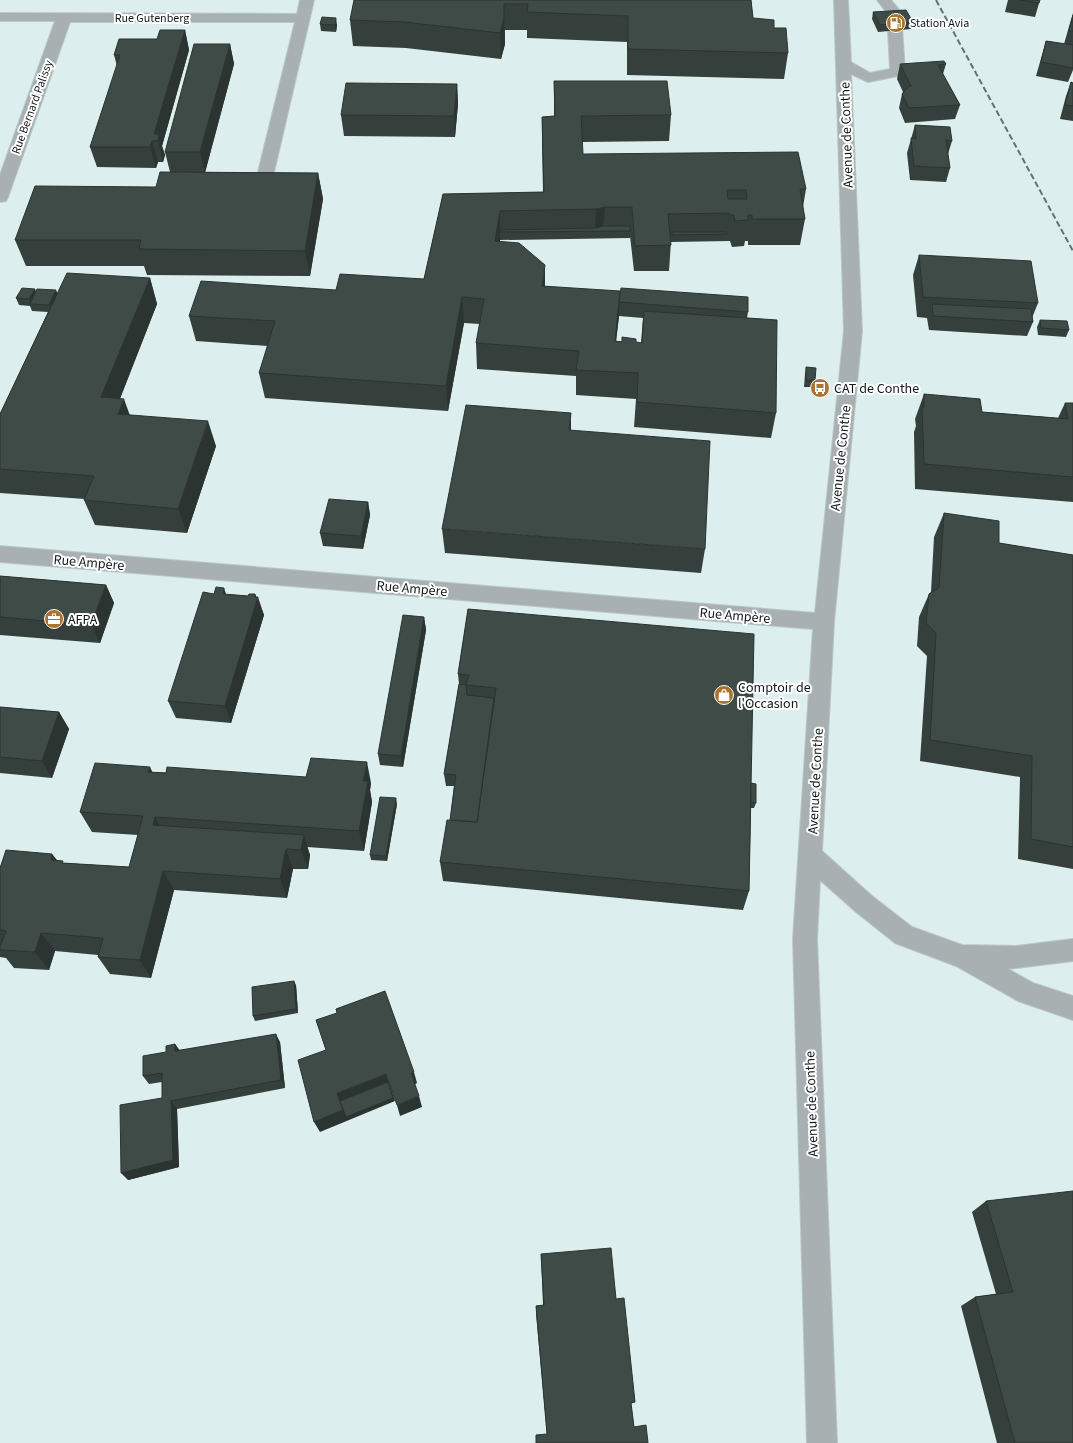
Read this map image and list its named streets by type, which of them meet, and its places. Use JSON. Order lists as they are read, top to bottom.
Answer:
{
  "streets": {
    "street": [
      "Rue Gutenberg",
      "Rue Bernard Palissy",
      "Avenue de Conthe",
      "Rue Ampère"
    ]
  },
  "crossings": [
    ["Rue Gutenberg", "Rue Bernard Palissy"],
    ["Avenue de Conthe", "Rue Ampère"]
  ],
  "places": {
    "fuel station": ["Station Avia"],
    "bus stop": ["CAT de Conthe"],
    "office": ["AFPA"],
    "shop": ["Comptoir de l'Occasion"]
  }
}
